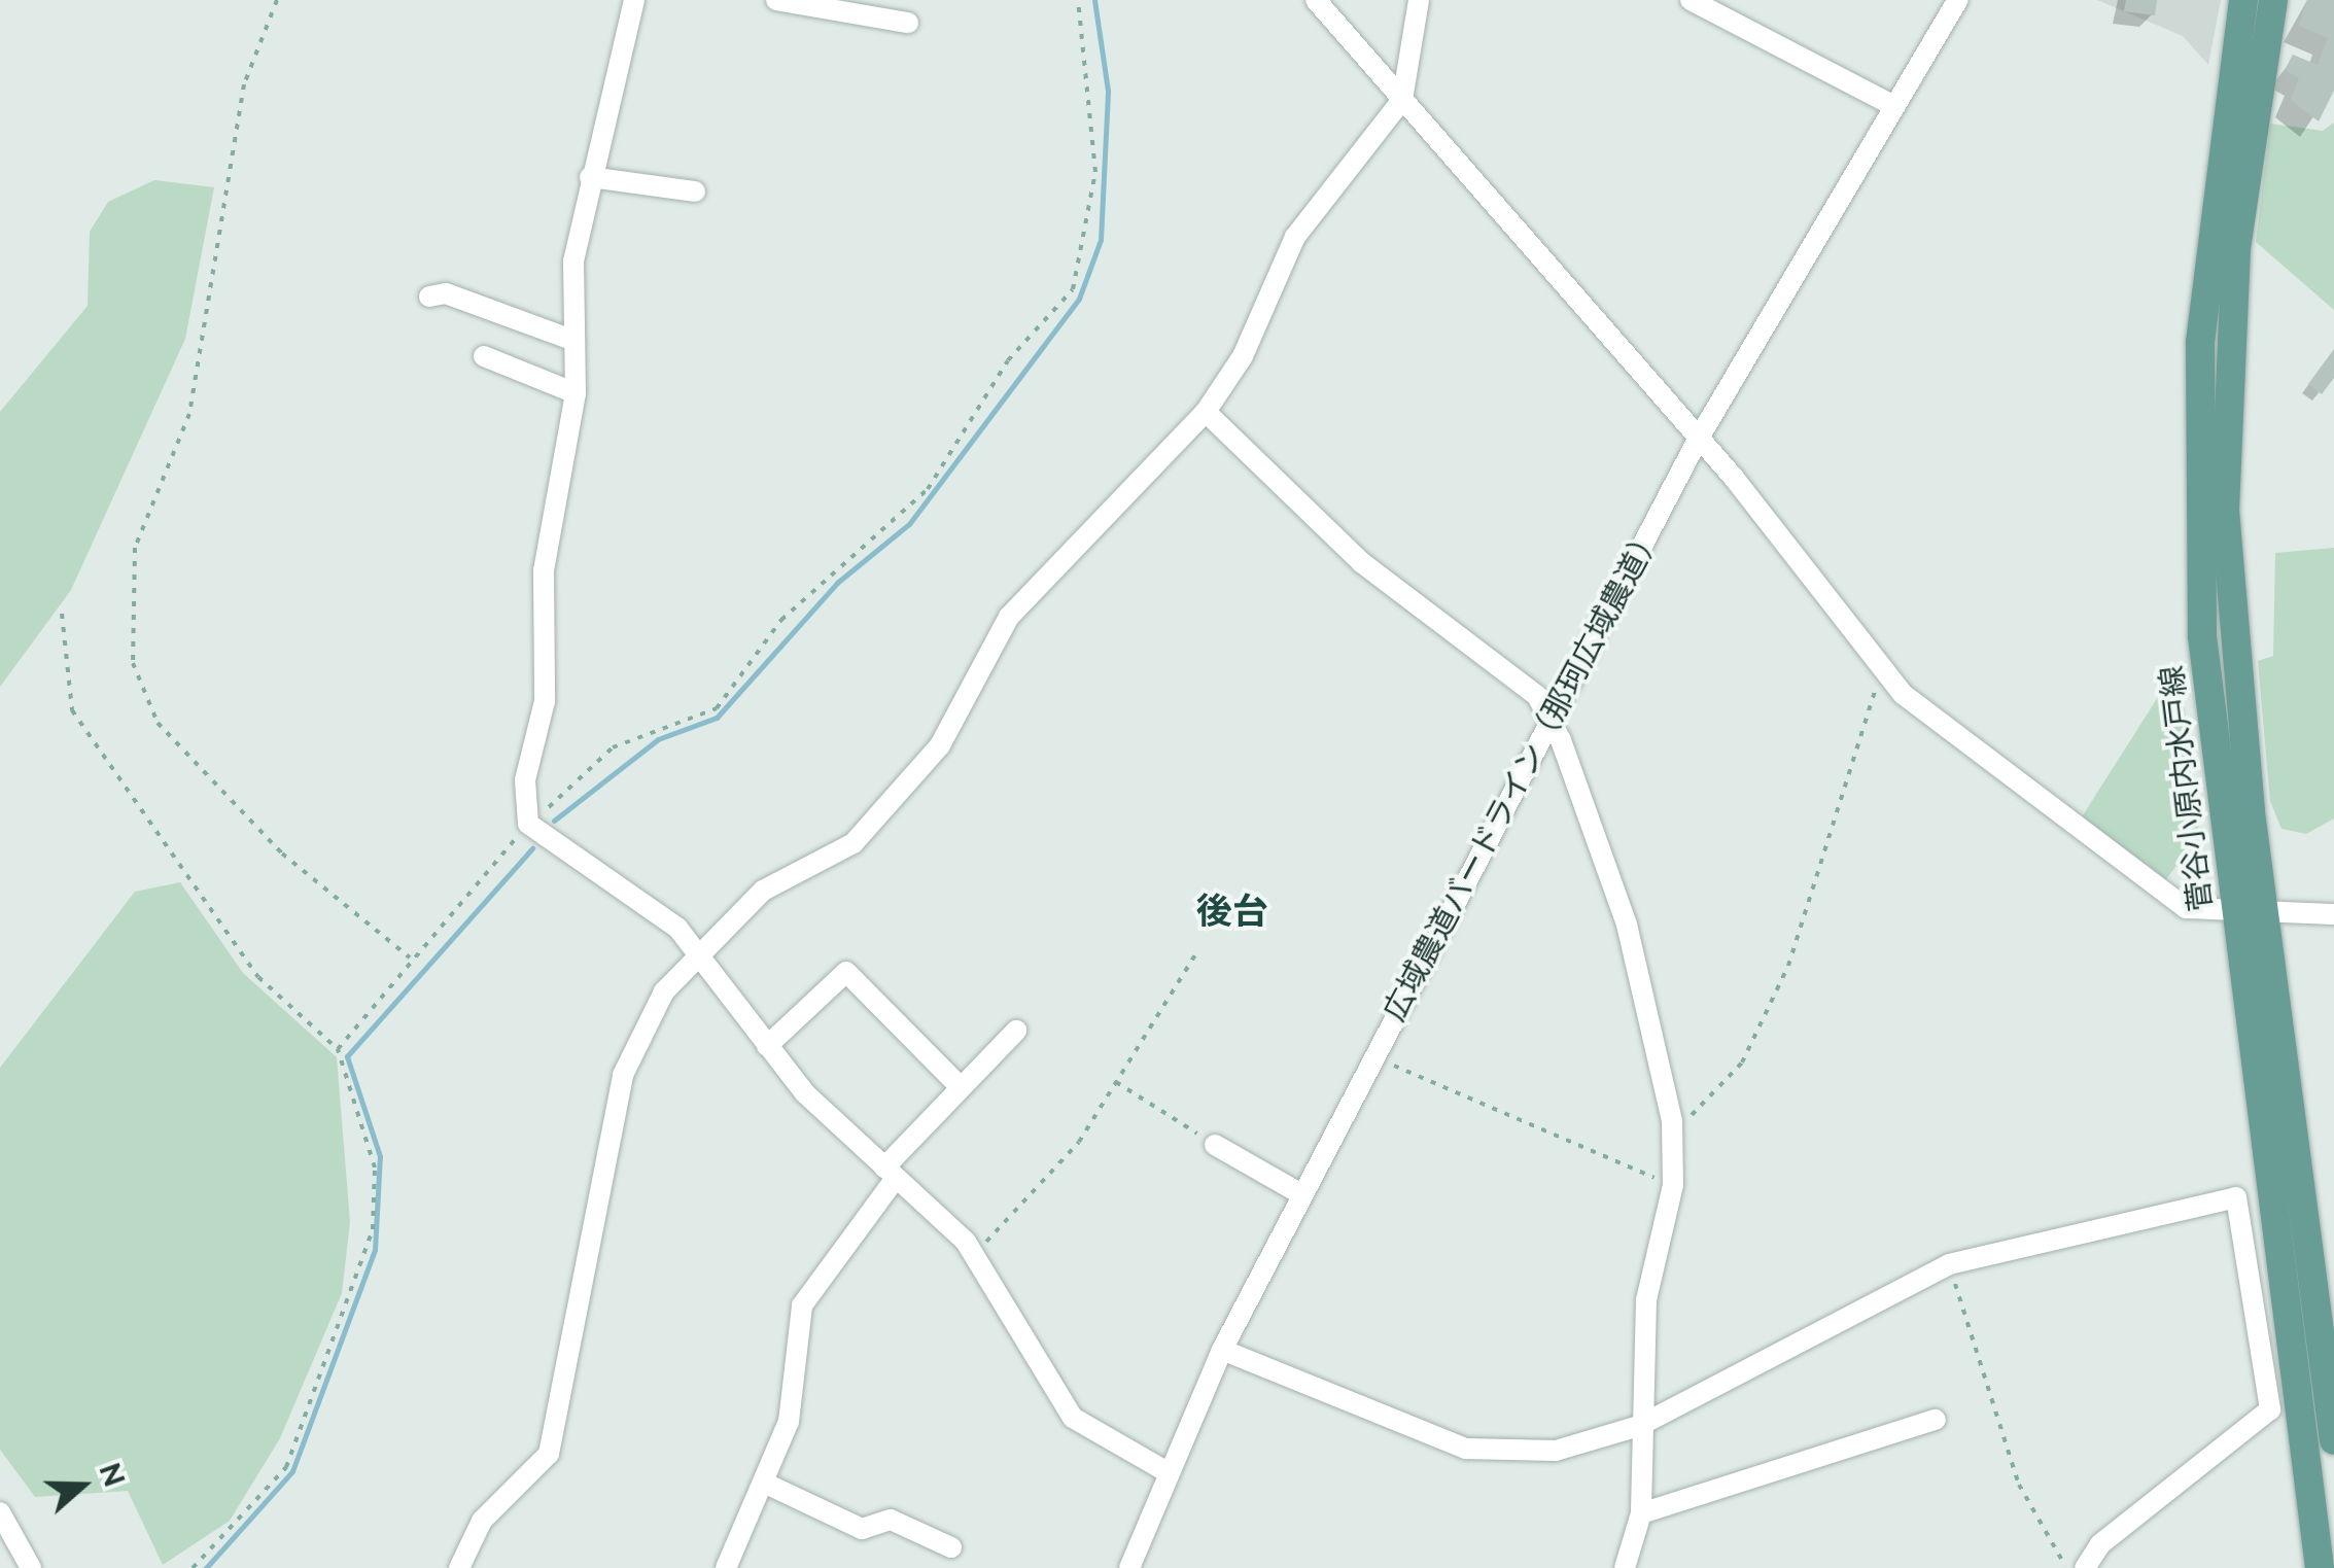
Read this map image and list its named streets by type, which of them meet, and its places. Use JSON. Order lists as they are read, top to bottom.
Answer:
{
  "streets": {
    "main road": ["菅谷小原内水戸線"],
    "street": ["広域農道バードライン（那珂広域農道）"]
  },
  "districts": ["後台"],
  "north": "right"
}
